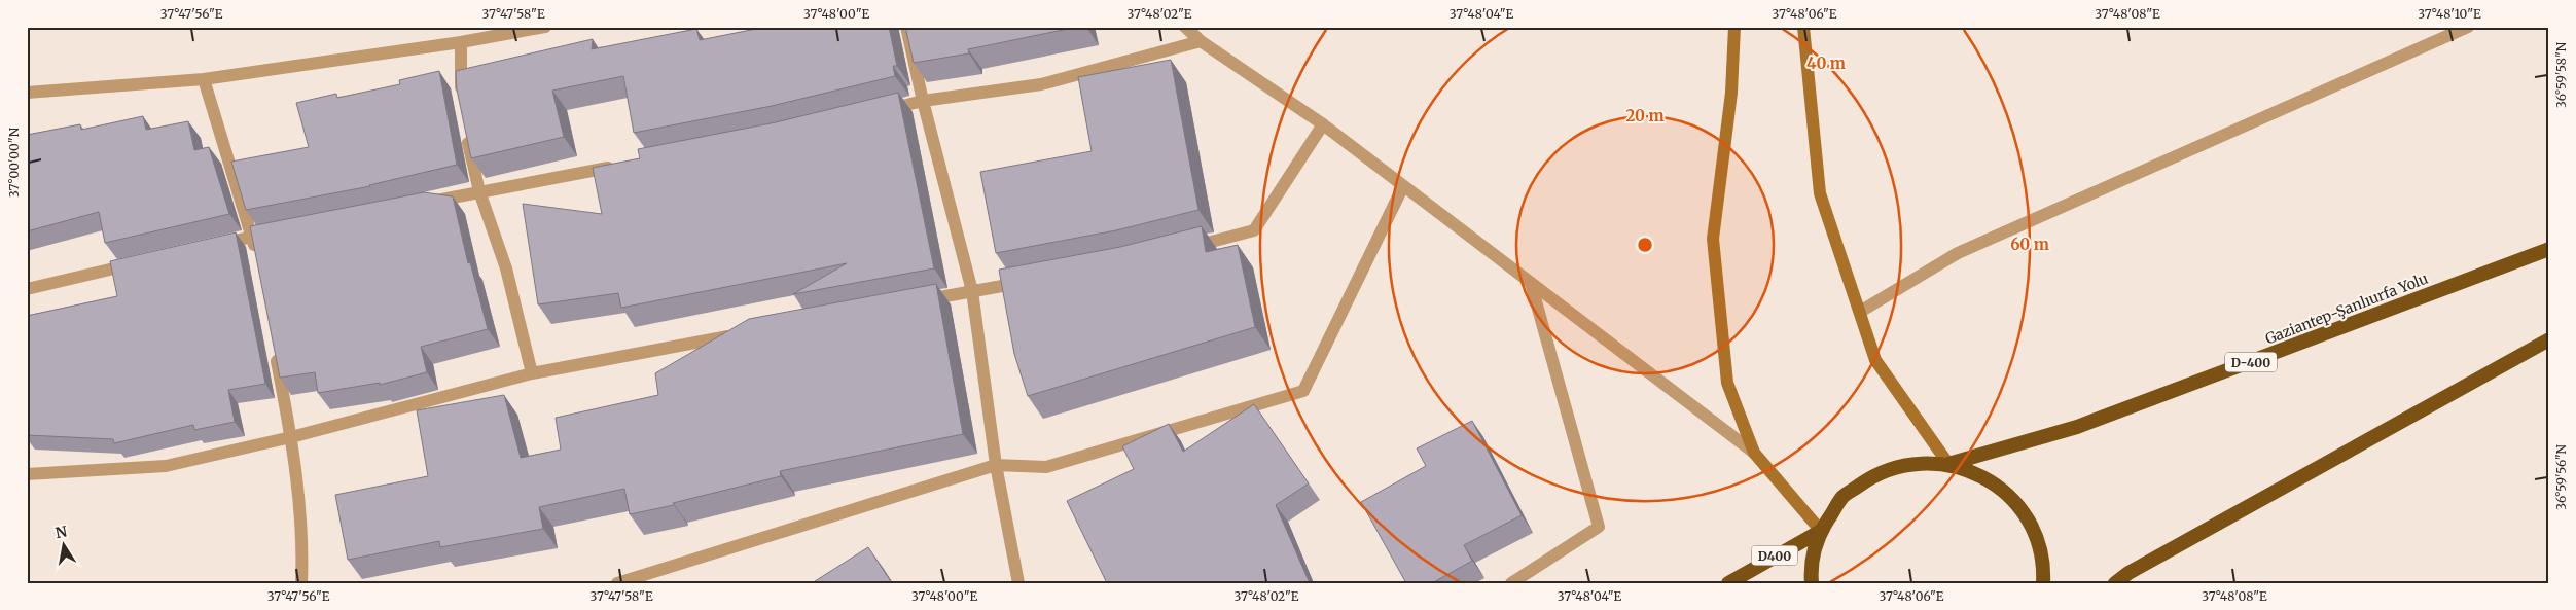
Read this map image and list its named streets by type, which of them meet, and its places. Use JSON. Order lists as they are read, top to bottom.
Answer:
{
  "streets": {
    "highway": ["Gaziantep-Şanlıurfa Yolu", "D-400", "D400"]
  },
  "north": "top",
  "coordinates": [
    "37°47'56\"E",
    "37°47'58\"E",
    "37°48'00\"E",
    "37°48'02\"E",
    "37°48'04\"E",
    "37°48'06\"E",
    "37°48'08\"E",
    "37°48'10\"E",
    "36°59'58\"N",
    "37°00'00\"N",
    "36°59'56\"N"
  ],
  "rings": ["40 m", "20 m", "60 m"]
}
